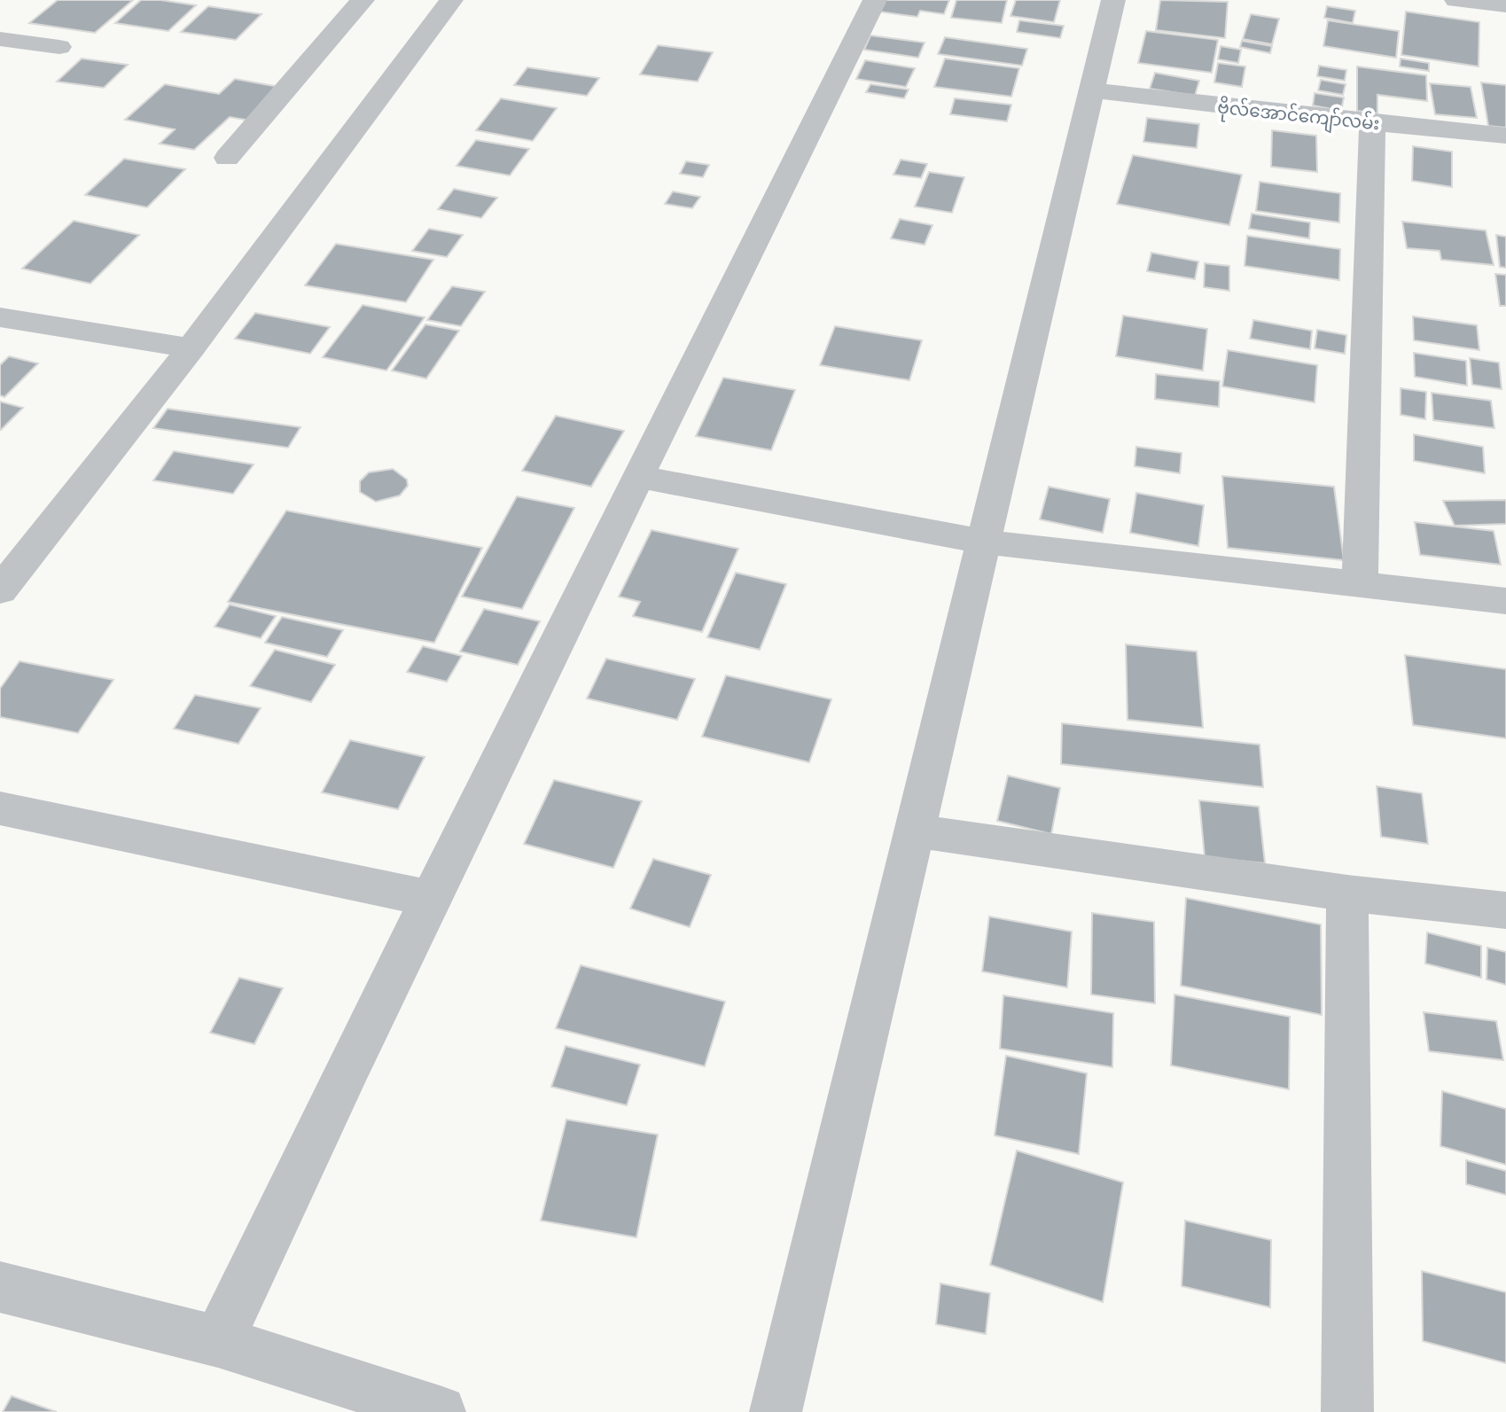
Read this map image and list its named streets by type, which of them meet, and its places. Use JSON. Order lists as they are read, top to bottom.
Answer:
{
  "streets": {
    "street": ["ဗိုလ်အောင်ကျော်လမ်း"]
  }
}
